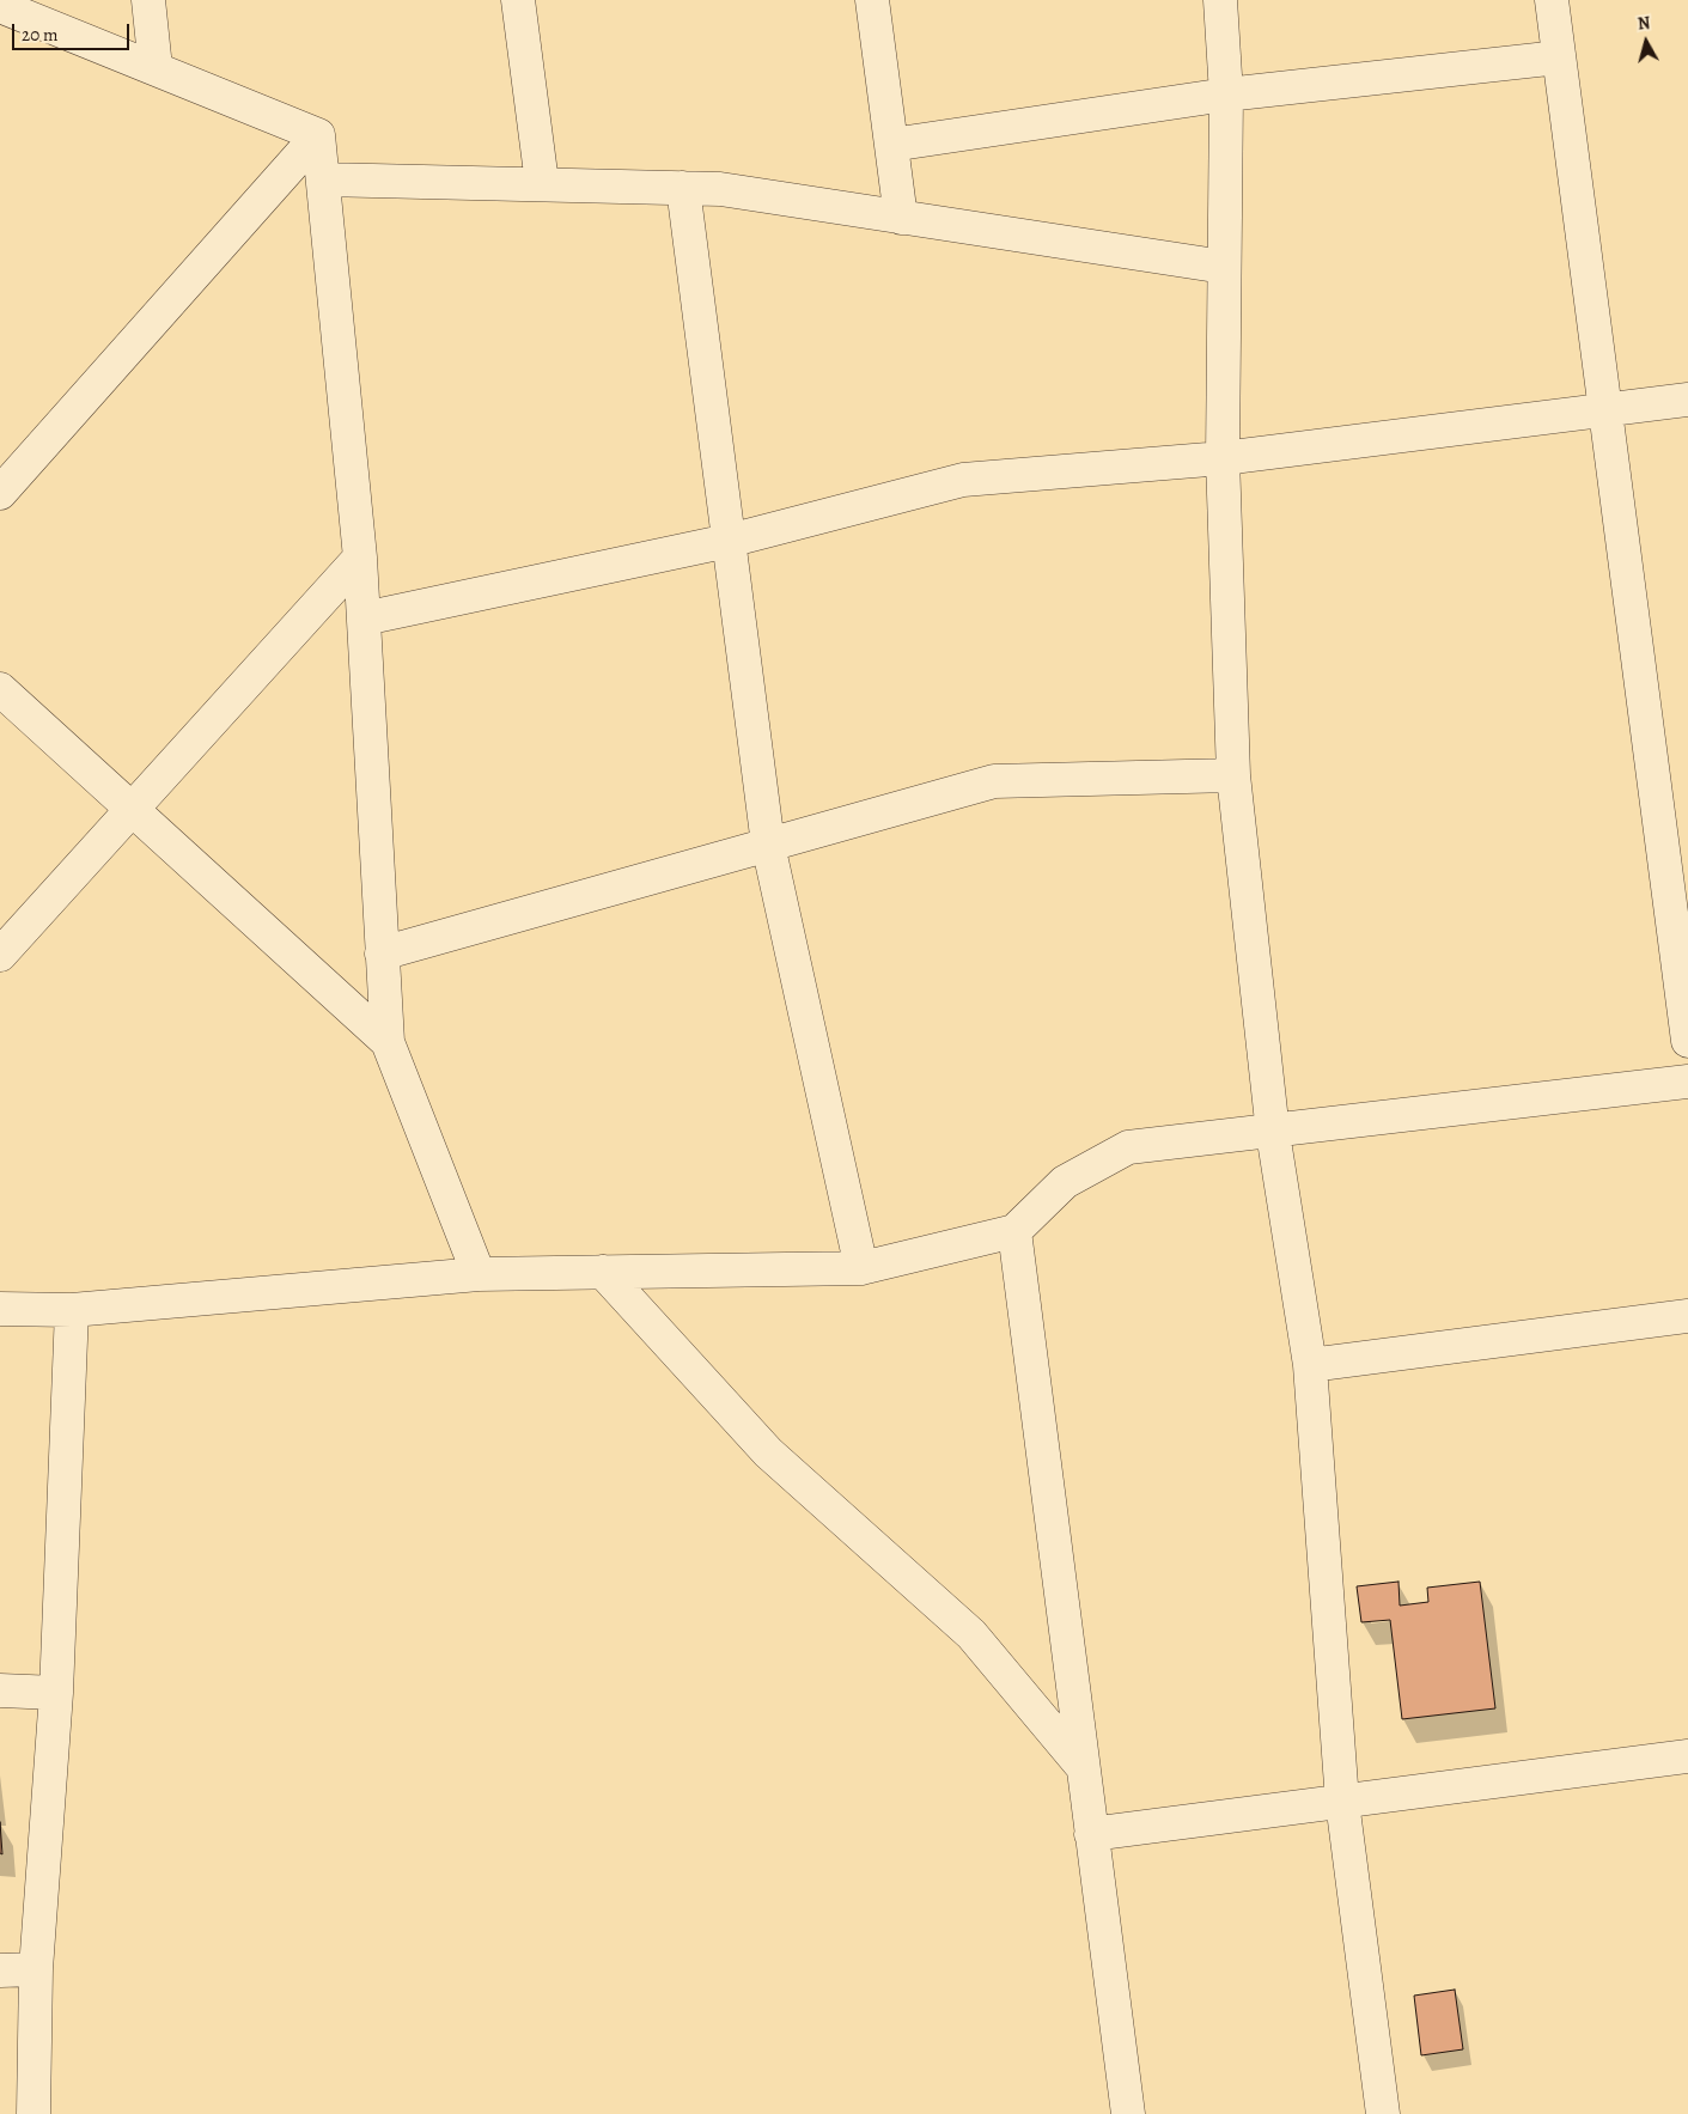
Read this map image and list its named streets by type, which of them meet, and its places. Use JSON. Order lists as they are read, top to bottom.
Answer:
{
  "scale_bar": "20 m",
  "north": "top"
}
